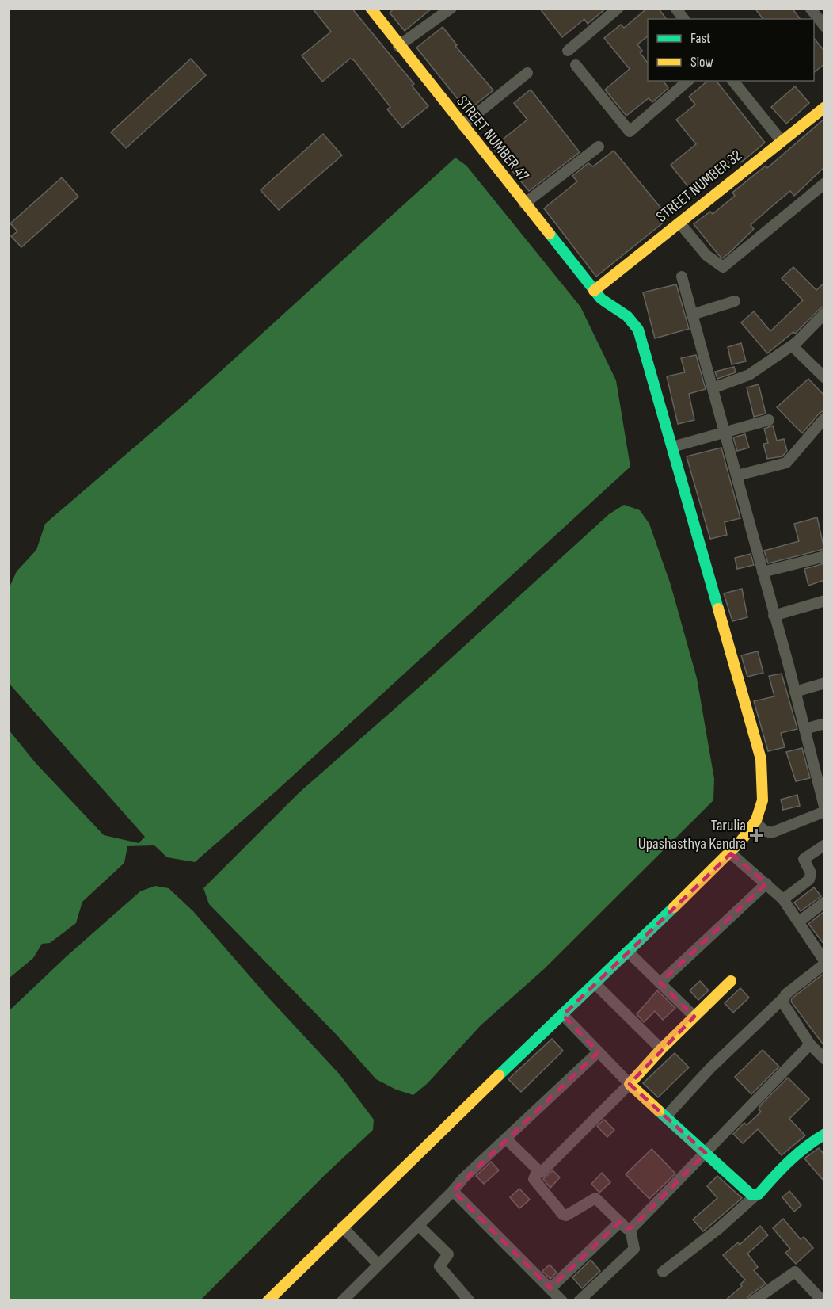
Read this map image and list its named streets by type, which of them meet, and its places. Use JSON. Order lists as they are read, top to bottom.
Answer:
{
  "streets": {
    "street": ["STREET NUMBER 47", "STREET NUMBER 32"]
  },
  "crossings": [
    ["STREET NUMBER 47", "STREET NUMBER 32"]
  ],
  "places": {
    "health": ["Tarulia Upashasthya Kendra"]
  },
  "legend": ["Fast", "Slow"]
}
